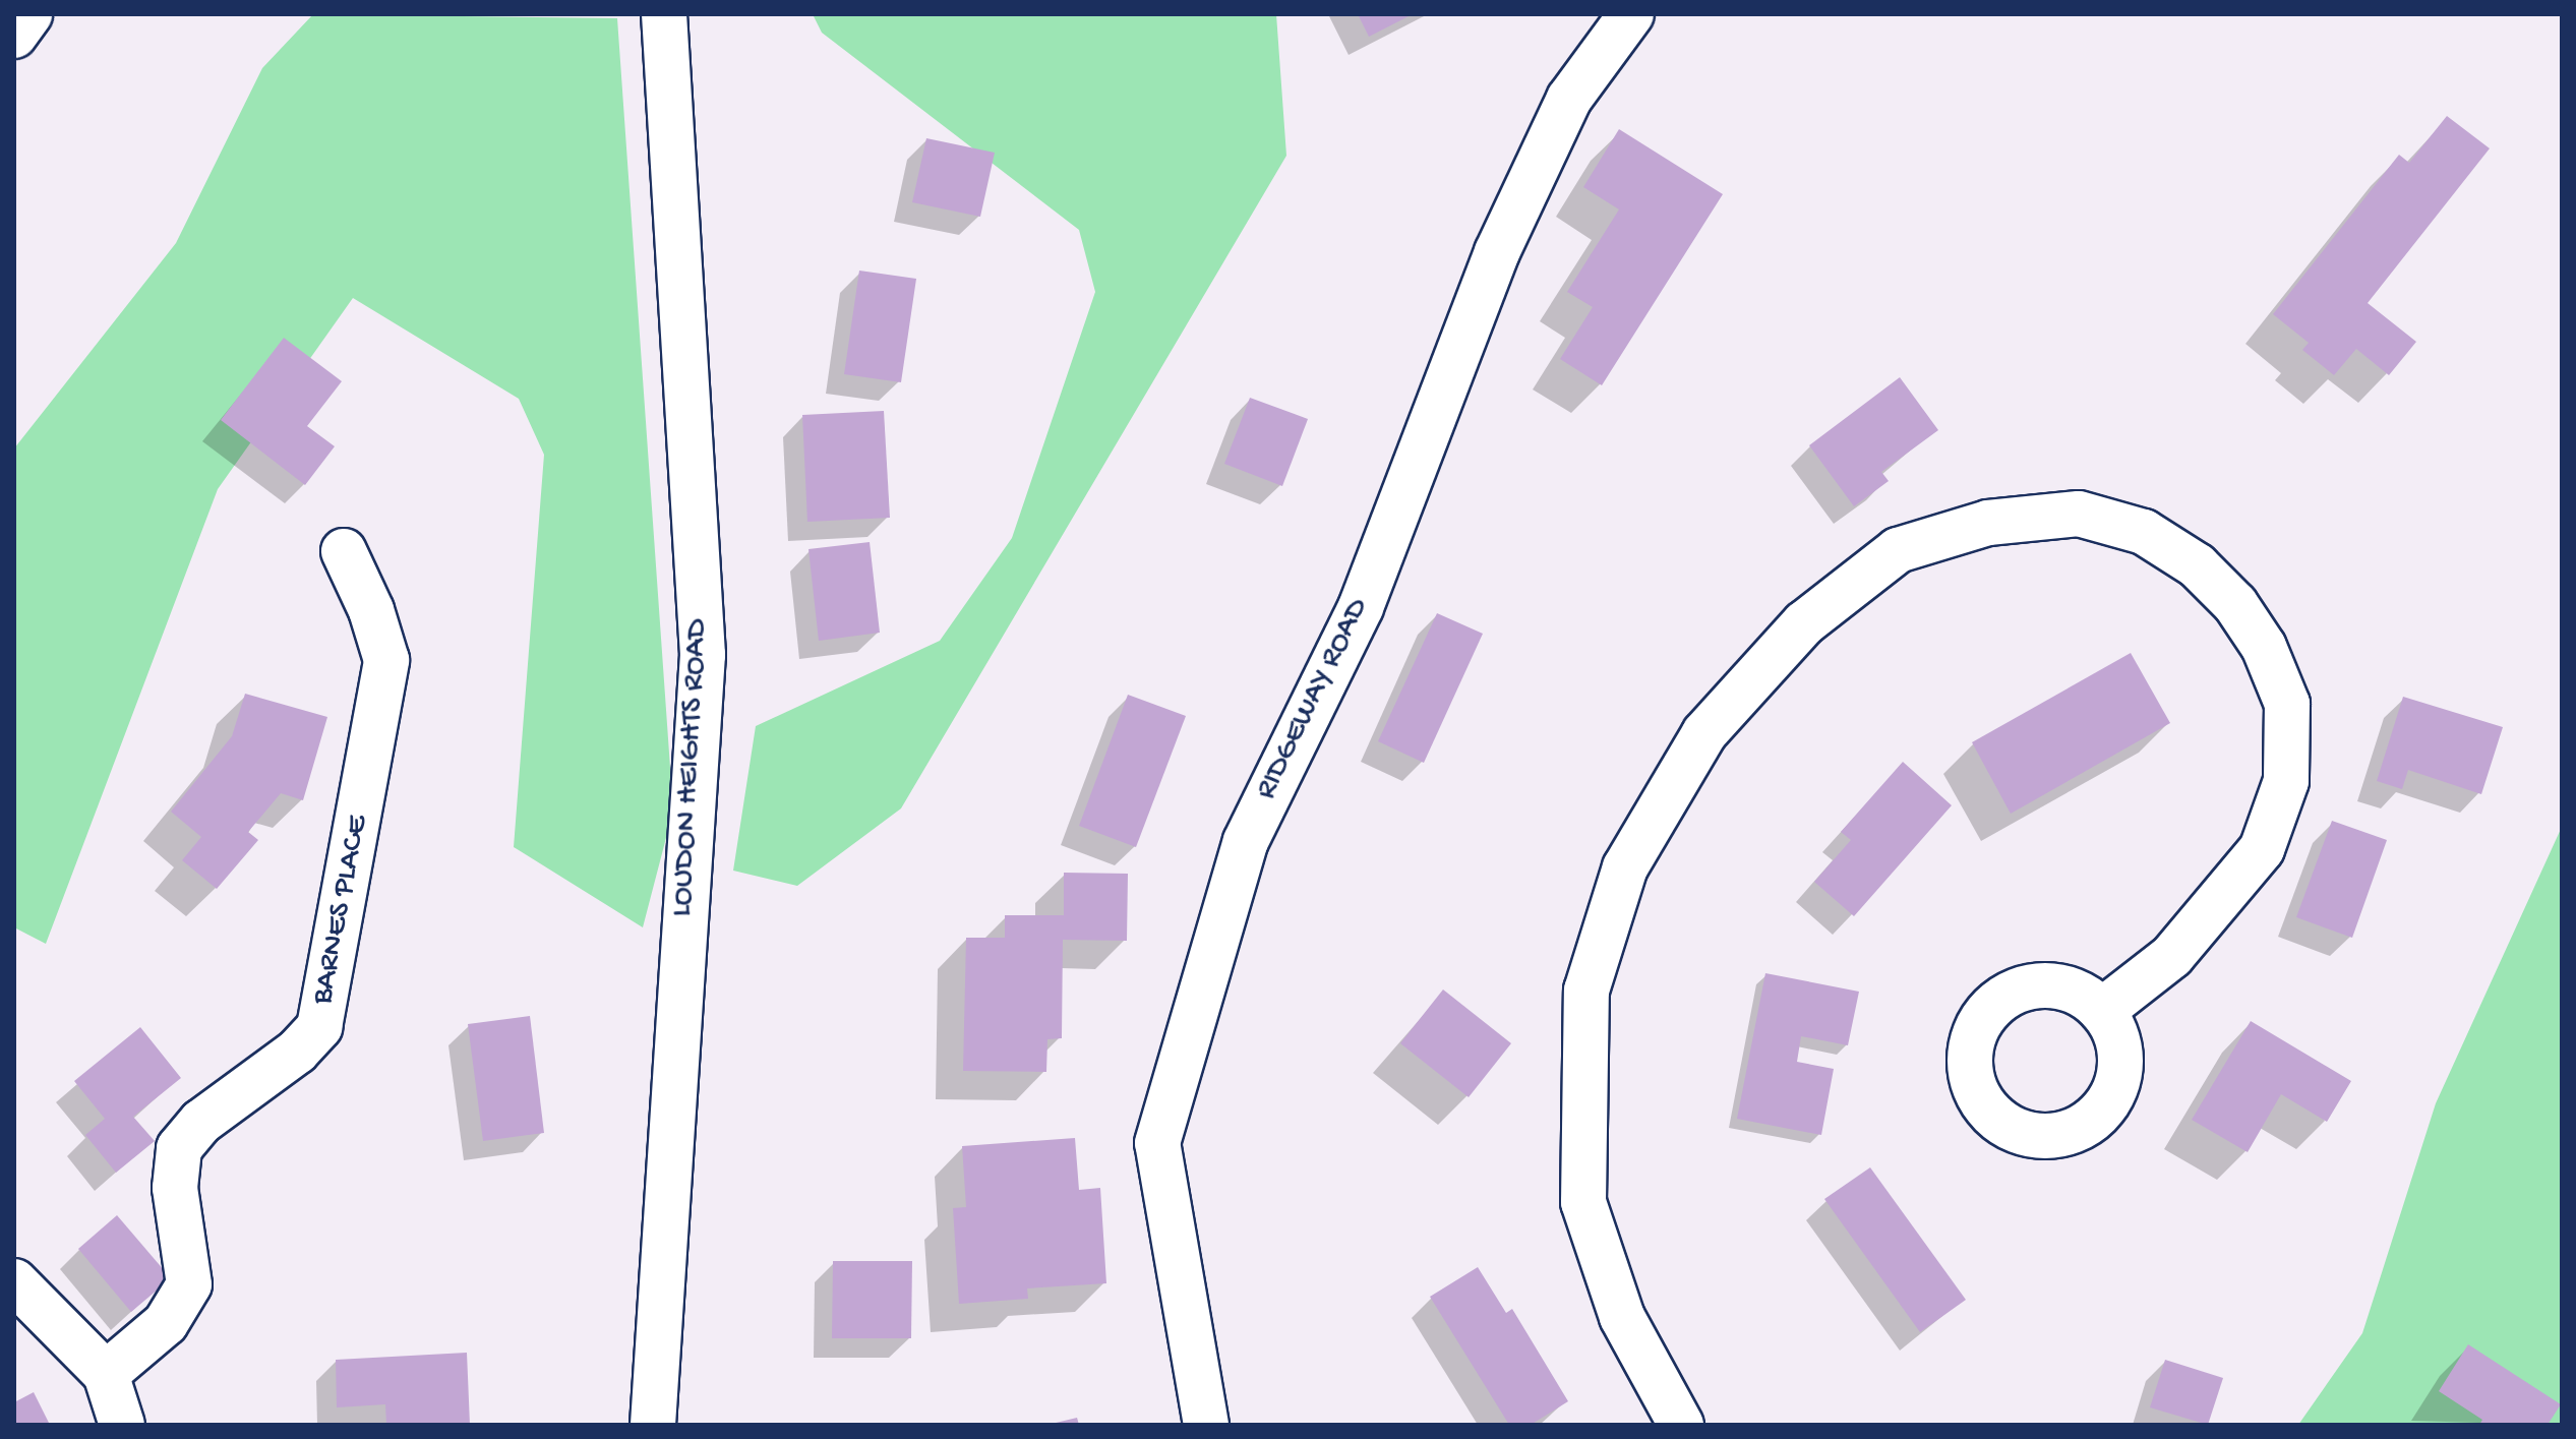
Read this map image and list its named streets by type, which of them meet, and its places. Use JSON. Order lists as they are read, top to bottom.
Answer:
{
  "streets": {
    "street": ["RIDGEWAY ROAD", "LOUDON HEIGHTS ROAD", "BARNES PLACE"]
  }
}
